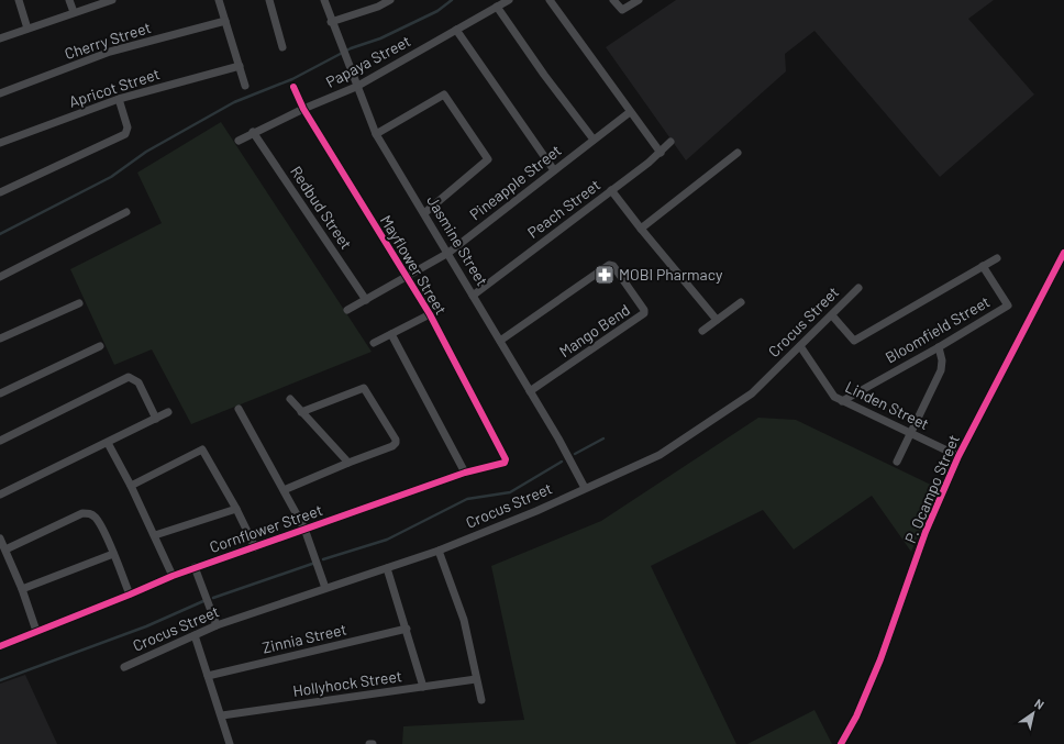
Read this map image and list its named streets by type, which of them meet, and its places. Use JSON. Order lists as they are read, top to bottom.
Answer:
{
  "streets": {
    "street": [
      "Cherry Street",
      "Papaya Street",
      "Apricot Street",
      "Pineapple Street",
      "Redbud Street",
      "Peach Street",
      "Jasmine Street",
      "Mayflower Street",
      "Crocus Street",
      "Bloomfield Street",
      "Mango Bend",
      "Linden Street",
      "P. Ocampo Street",
      "Cornflower Street",
      "Zinnia Street",
      "Hollyhock Street"
    ]
  },
  "crossings": [
    ["Papaya Street", "Redbud Street"],
    ["Papaya Street", "Jasmine Street"],
    ["Papaya Street", "Mayflower Street"],
    ["Pineapple Street", "Redbud Street"],
    ["Pineapple Street", "Jasmine Street"],
    ["Pineapple Street", "Mayflower Street"],
    ["Peach Street", "Jasmine Street"],
    ["Jasmine Street", "Crocus Street"],
    ["Jasmine Street", "Mango Bend"],
    ["Mayflower Street", "Cornflower Street"],
    ["Crocus Street", "Linden Street"],
    ["Bloomfield Street", "Linden Street"],
    ["Linden Street", "P. Ocampo Street"]
  ],
  "places": {
    "pharmacy": ["MOBI Pharmacy"]
  },
  "north": "top right"
}
